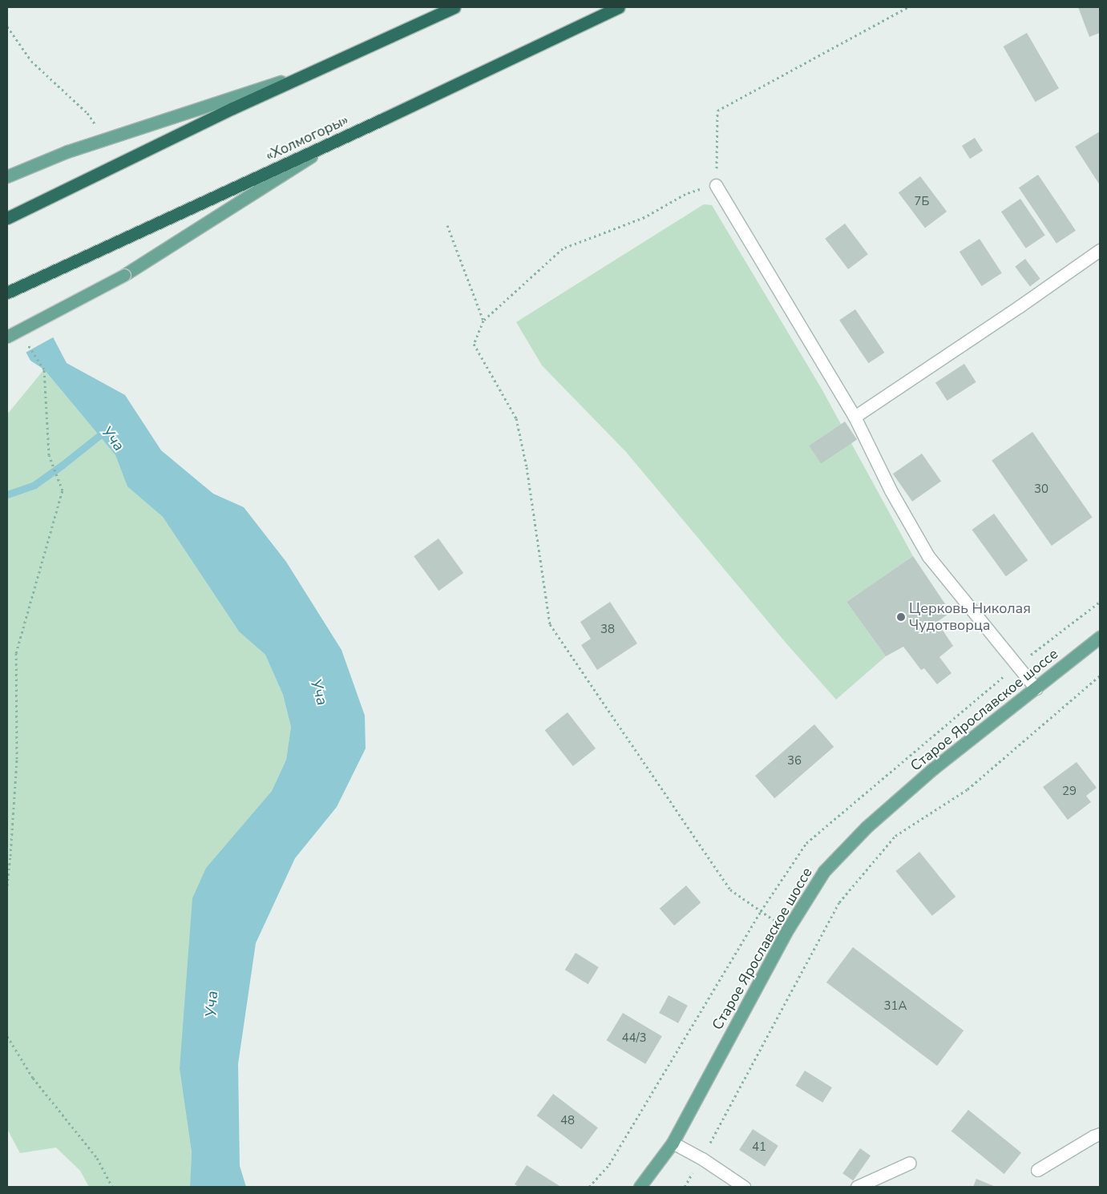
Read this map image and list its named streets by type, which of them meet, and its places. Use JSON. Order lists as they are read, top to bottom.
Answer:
{
  "streets": {
    "highway": ["«Холмогоры»"],
    "main road": ["Старое Ярославское шоссе"]
  },
  "water": ["Уча"],
  "places": ["Церковь Николая Чудотворца"],
  "house_numbers": [
    "7Б",
    "30",
    "38",
    "36",
    "29",
    "31А",
    "44/3",
    "48",
    "41"
  ]
}
